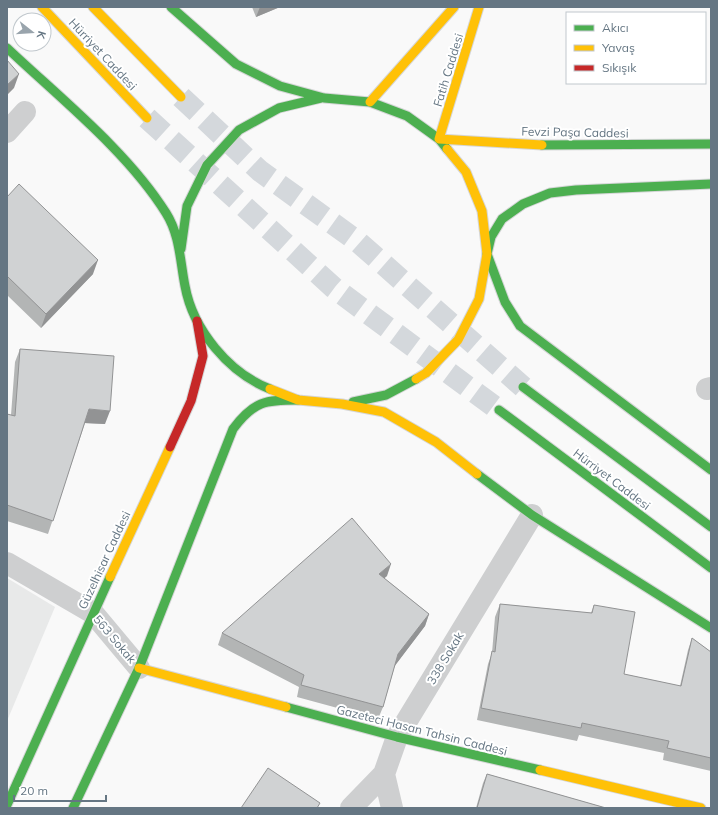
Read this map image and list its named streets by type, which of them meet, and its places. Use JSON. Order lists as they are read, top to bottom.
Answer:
{
  "streets": {
    "main road": [
      "Hürriyet Caddesi",
      "Fatih Caddesi",
      "Fevzi Paşa Caddesi",
      "Güzelhisar Caddesi",
      "Gazeteci Hasan Tahsin Caddesi"
    ],
    "street": ["563 Sokak", "338 Sokak"]
  },
  "crossings": [
    ["Fatih Caddesi", "Fevzi Paşa Caddesi"],
    ["Güzelhisar Caddesi", "563 Sokak"],
    ["563 Sokak", "Gazeteci Hasan Tahsin Caddesi"],
    ["338 Sokak", "Gazeteci Hasan Tahsin Caddesi"]
  ],
  "legend": ["Akıcı", "Yavaş", "Sıkışık"],
  "scale_bar": "20 m",
  "north": "right"
}
